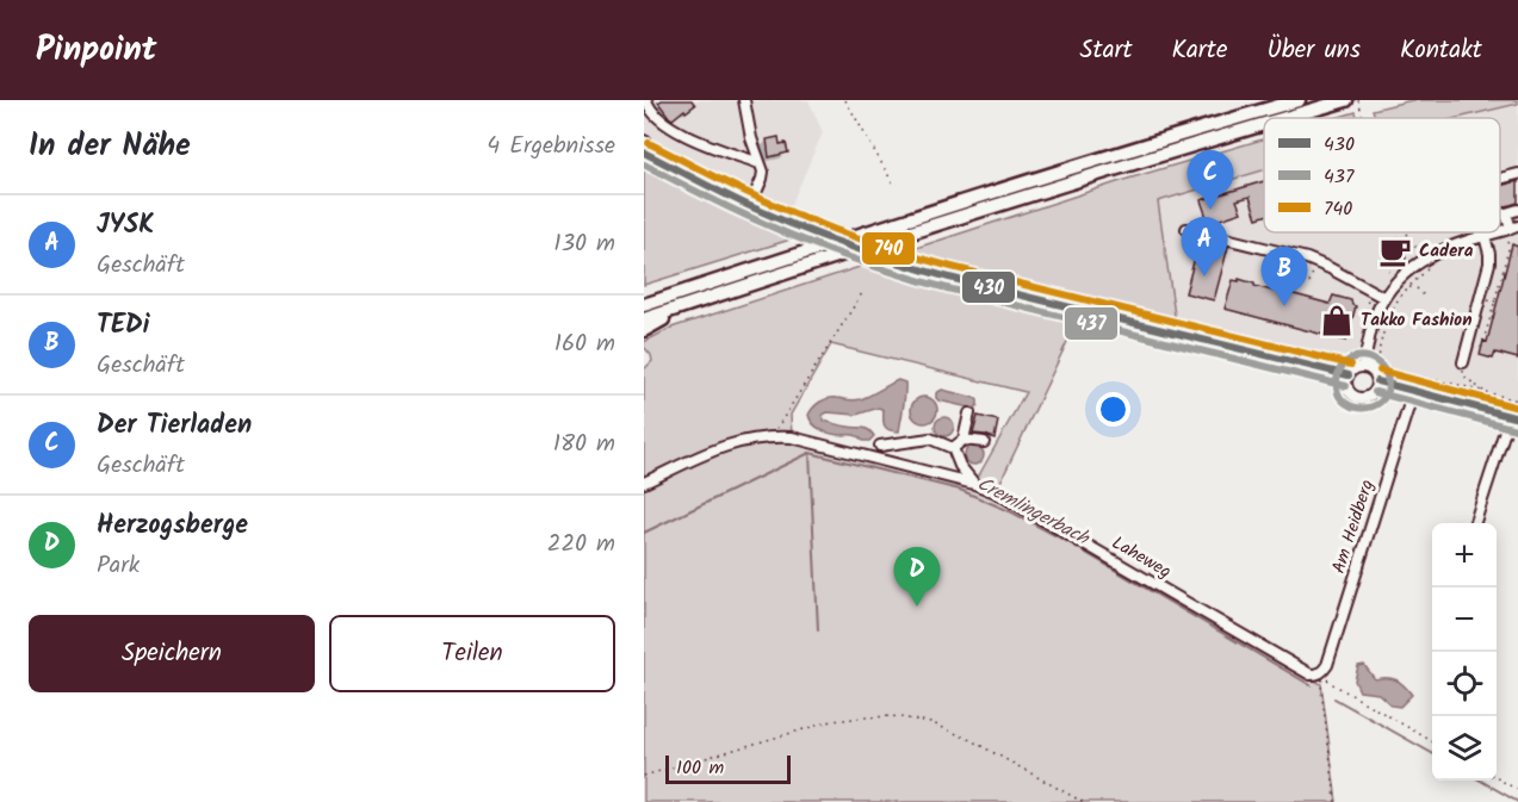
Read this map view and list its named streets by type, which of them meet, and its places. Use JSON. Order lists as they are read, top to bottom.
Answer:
{
  "streets": {
    "street": ["Am Heidberg", "Laheweg"]
  },
  "crossings": [
    ["Am Heidberg", "Laheweg"]
  ],
  "water": ["Cremlingerbach"],
  "places": {
    "cafe": ["Cadera"],
    "shop": ["Takko Fashion"]
  },
  "lines": ["transit line 740", "transit line 430", "transit line 437"],
  "legend": ["430", "437", "740"],
  "scale_bar": "100 m",
  "page": {
    "header": "Pinpoint",
    "nav": [
      "Start",
      "Karte",
      "Über uns",
      "Kontakt"
    ],
    "heading": ["In der Nähe", "4 Ergebnisse"],
    "pins": [
      "C",
      "A",
      "B",
      "D"
    ],
    "list": [
      {
        "mark": "A",
        "name": "JYSK",
        "note": "Geschäft",
        "value": "130 m"
      },
      {
        "mark": "B",
        "name": "TEDi",
        "note": "Geschäft",
        "value": "160 m"
      },
      {
        "mark": "C",
        "name": "Der Tierladen",
        "note": "Geschäft",
        "value": "180 m"
      },
      {
        "mark": "D",
        "name": "Herzogsberge",
        "note": "Park",
        "value": "220 m"
      }
    ],
    "map_buttons": ["+", "−"],
    "buttons": ["Speichern", "Teilen"],
    "scale": "100 m"
  }
}
